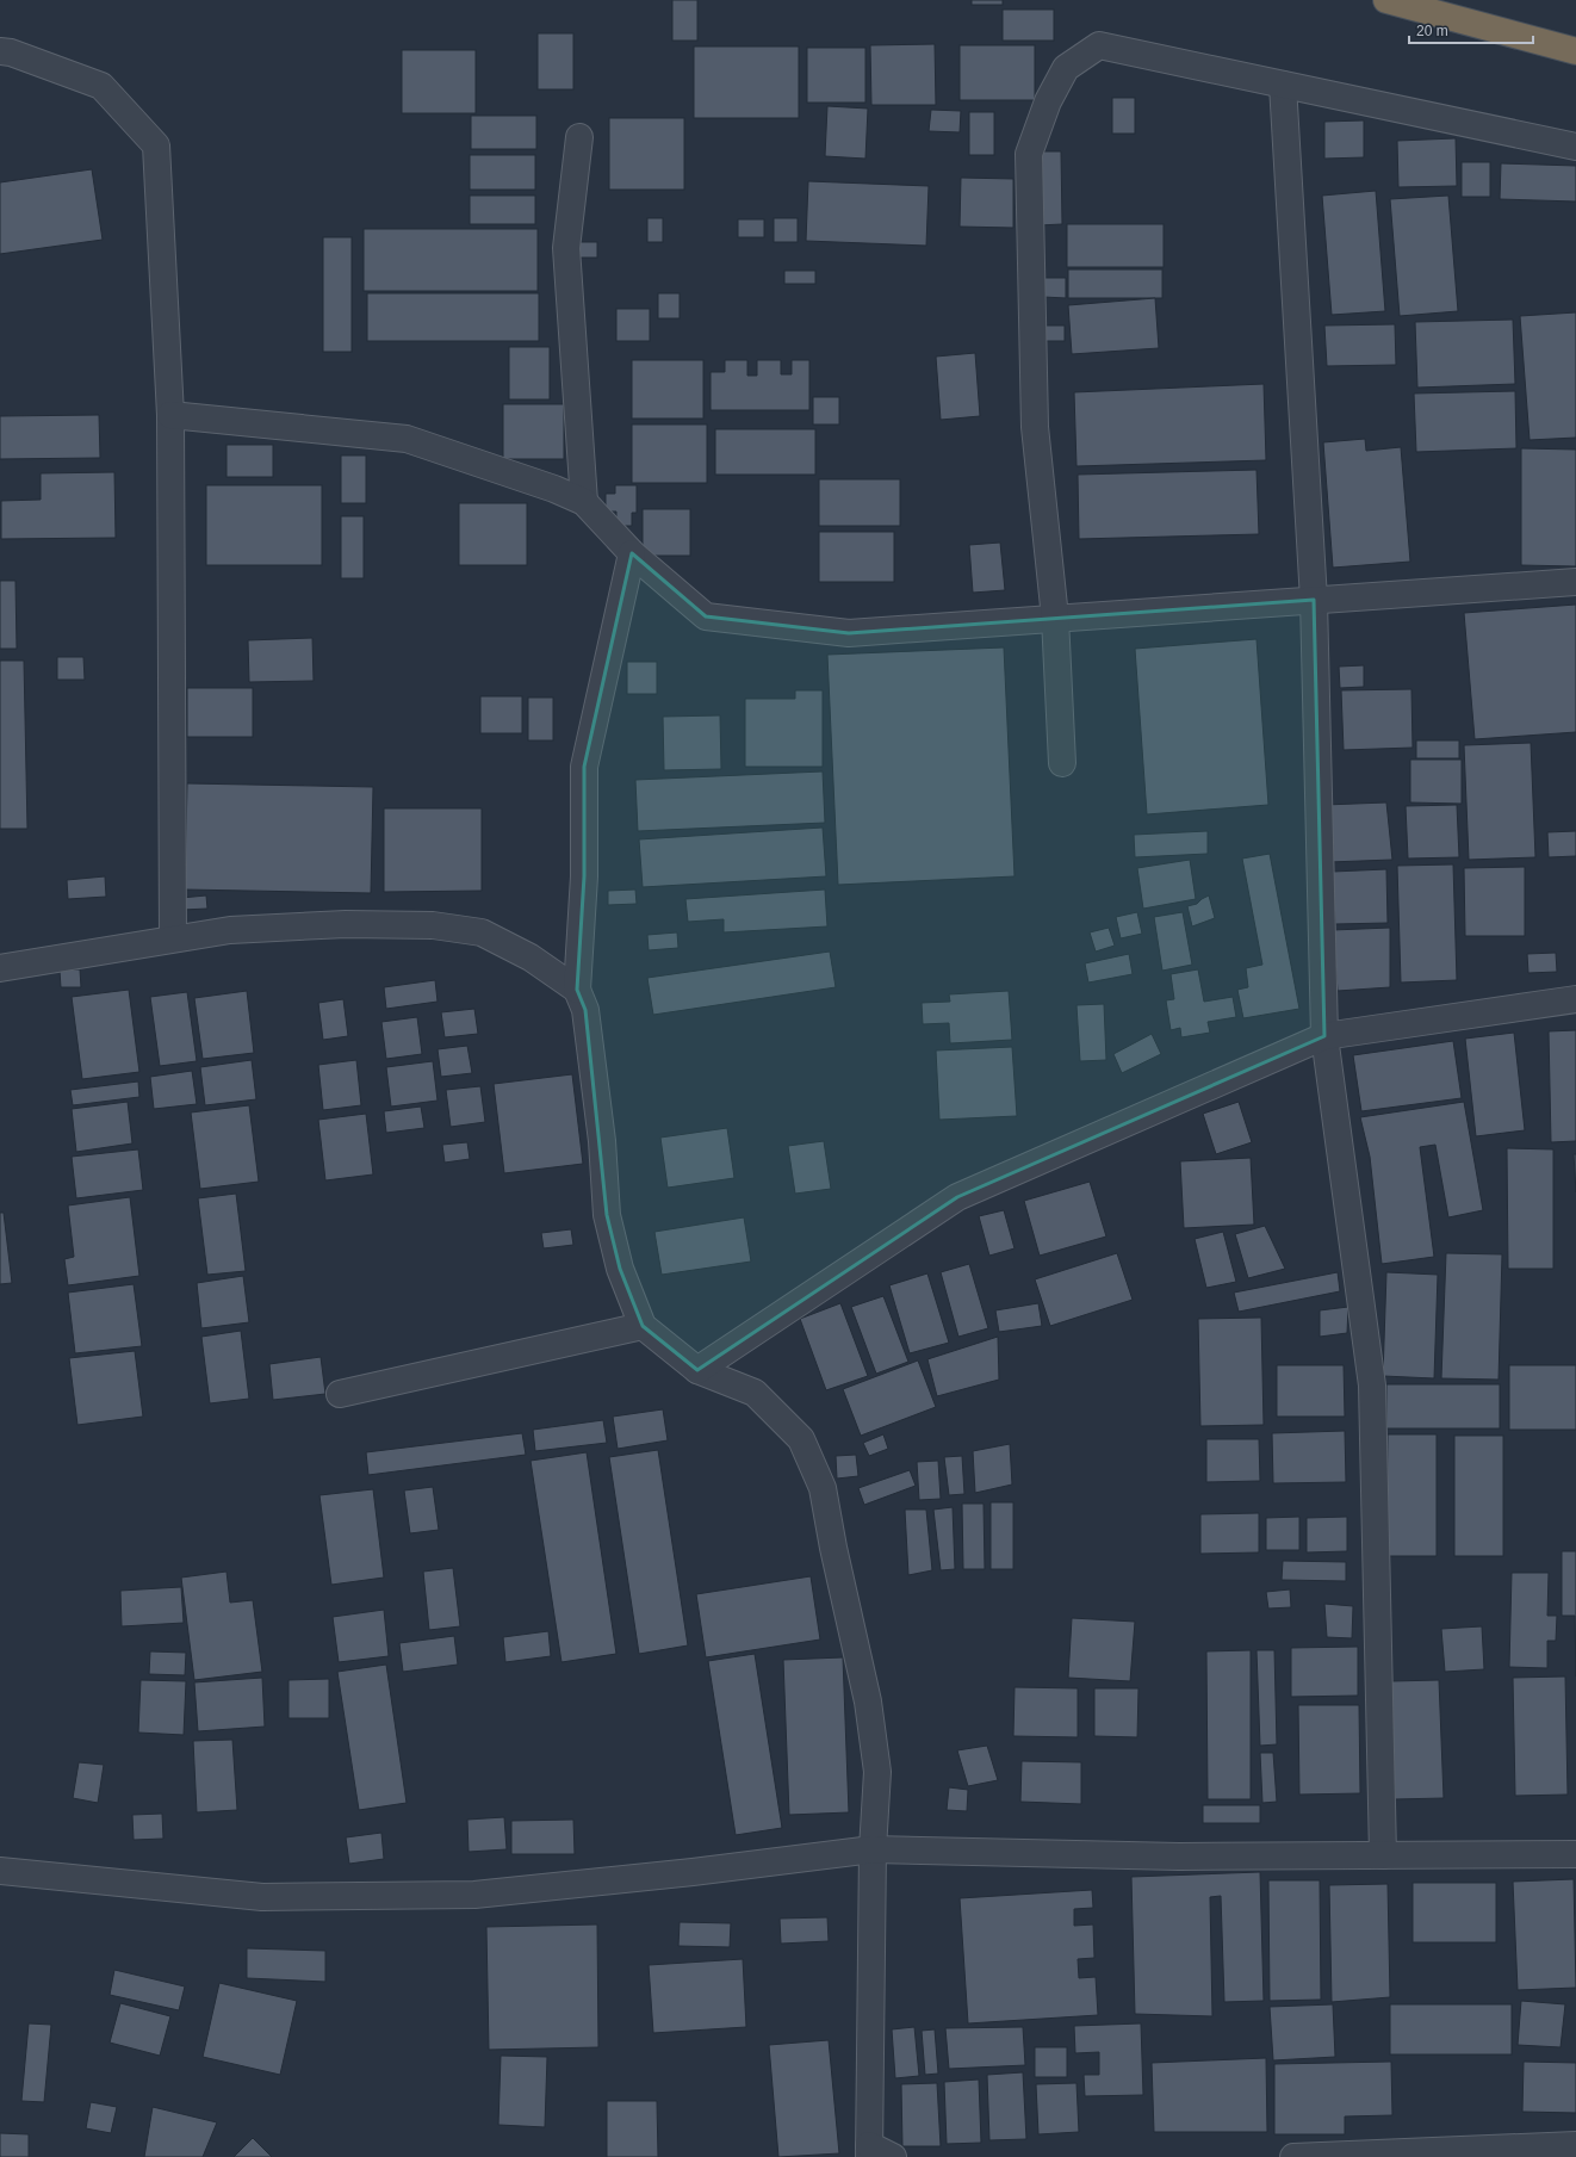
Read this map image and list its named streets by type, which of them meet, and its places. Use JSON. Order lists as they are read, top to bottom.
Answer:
{
  "scale_bar": "20 m"
}
